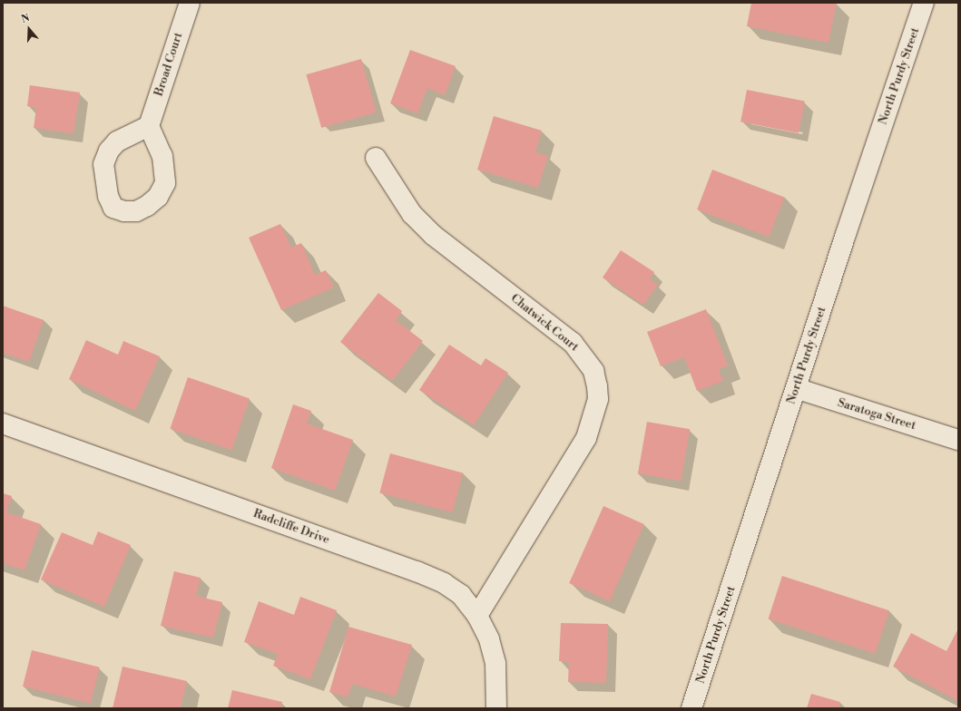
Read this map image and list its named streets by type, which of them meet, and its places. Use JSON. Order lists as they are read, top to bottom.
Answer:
{
  "streets": {
    "street": [
      "Broad Court",
      "North Purdy Street",
      "Chatwick Court",
      "Saratoga Street",
      "Radcliffe Drive"
    ]
  },
  "crossings": [
    ["North Purdy Street", "Saratoga Street"],
    ["Chatwick Court", "Radcliffe Drive"]
  ],
  "north": "top"
}
